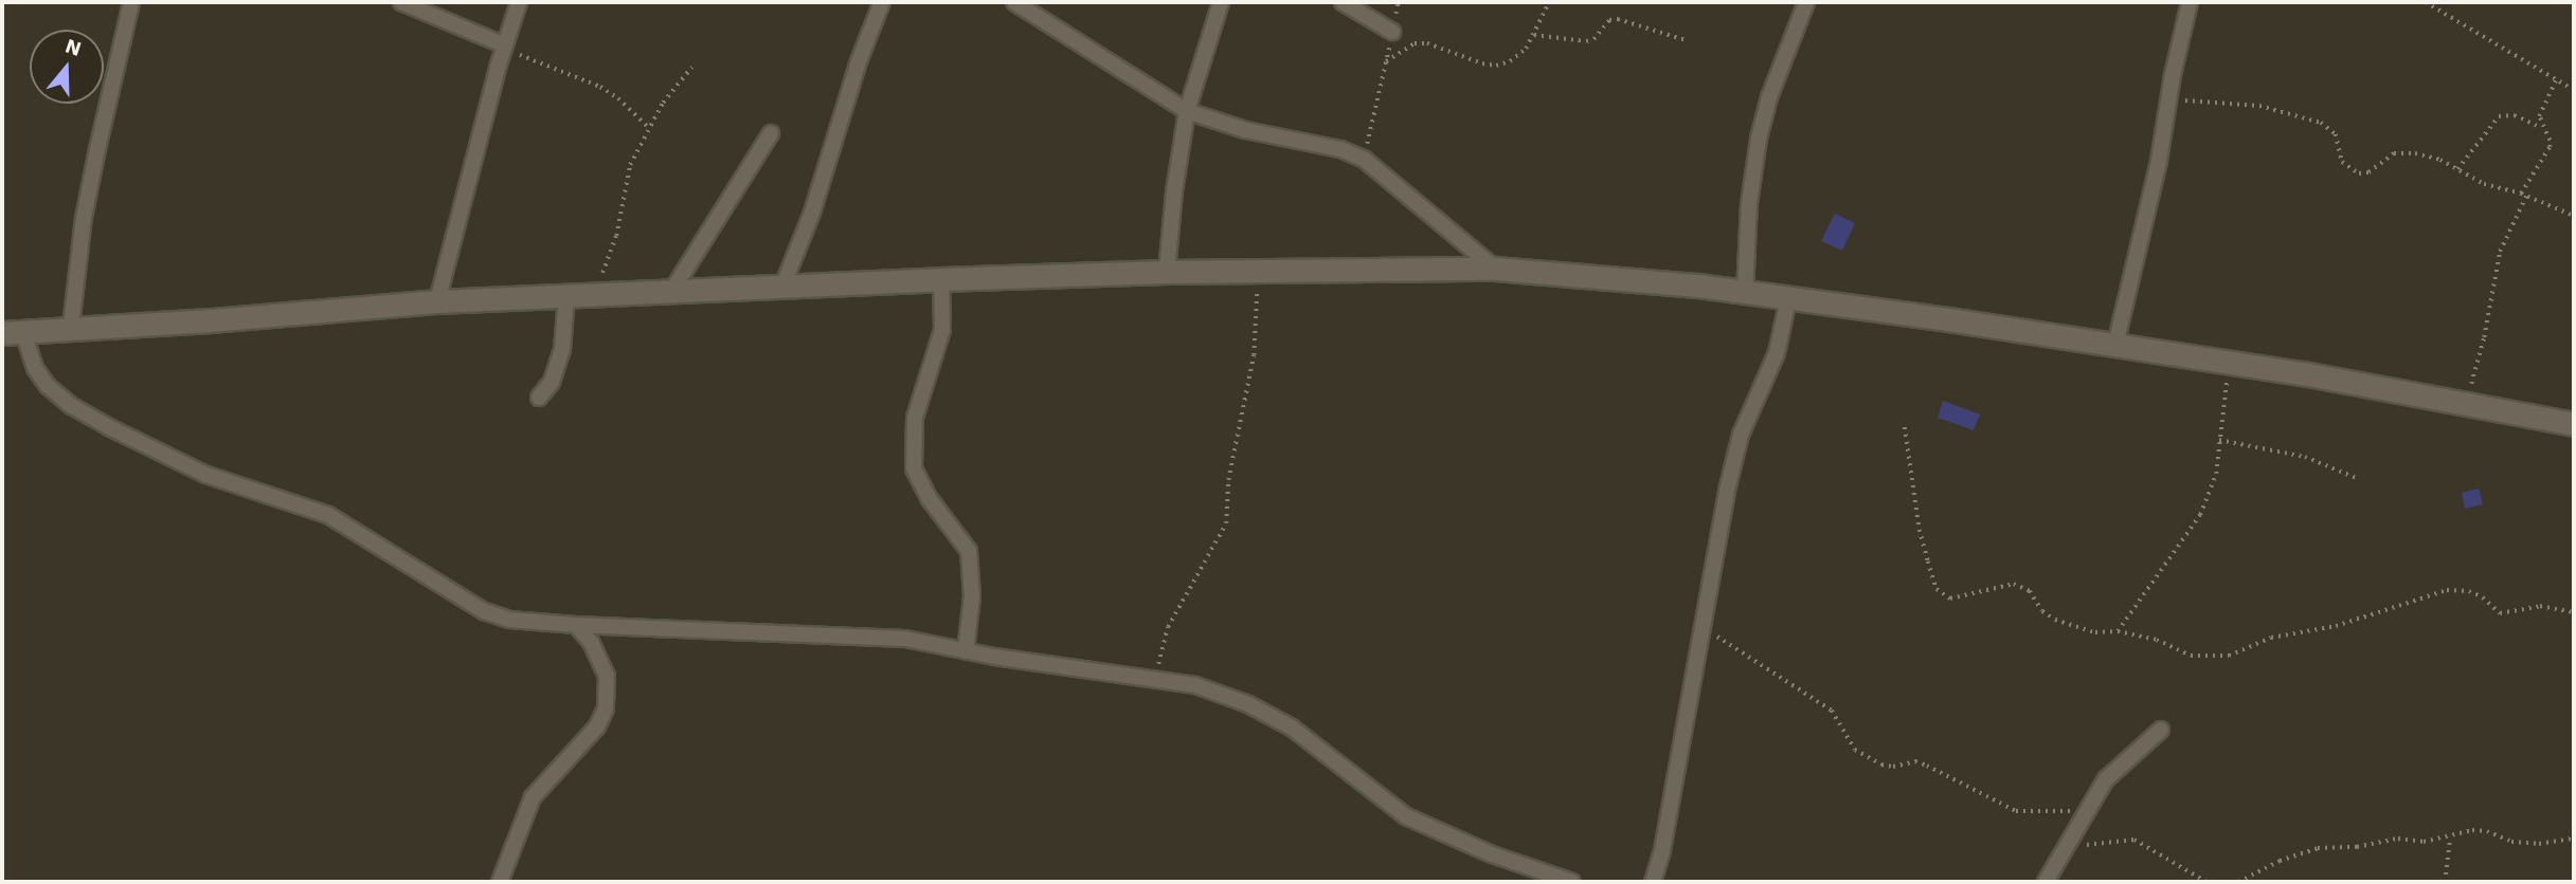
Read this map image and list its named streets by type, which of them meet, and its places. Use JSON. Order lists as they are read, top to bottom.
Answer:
{
  "north": "top"
}
